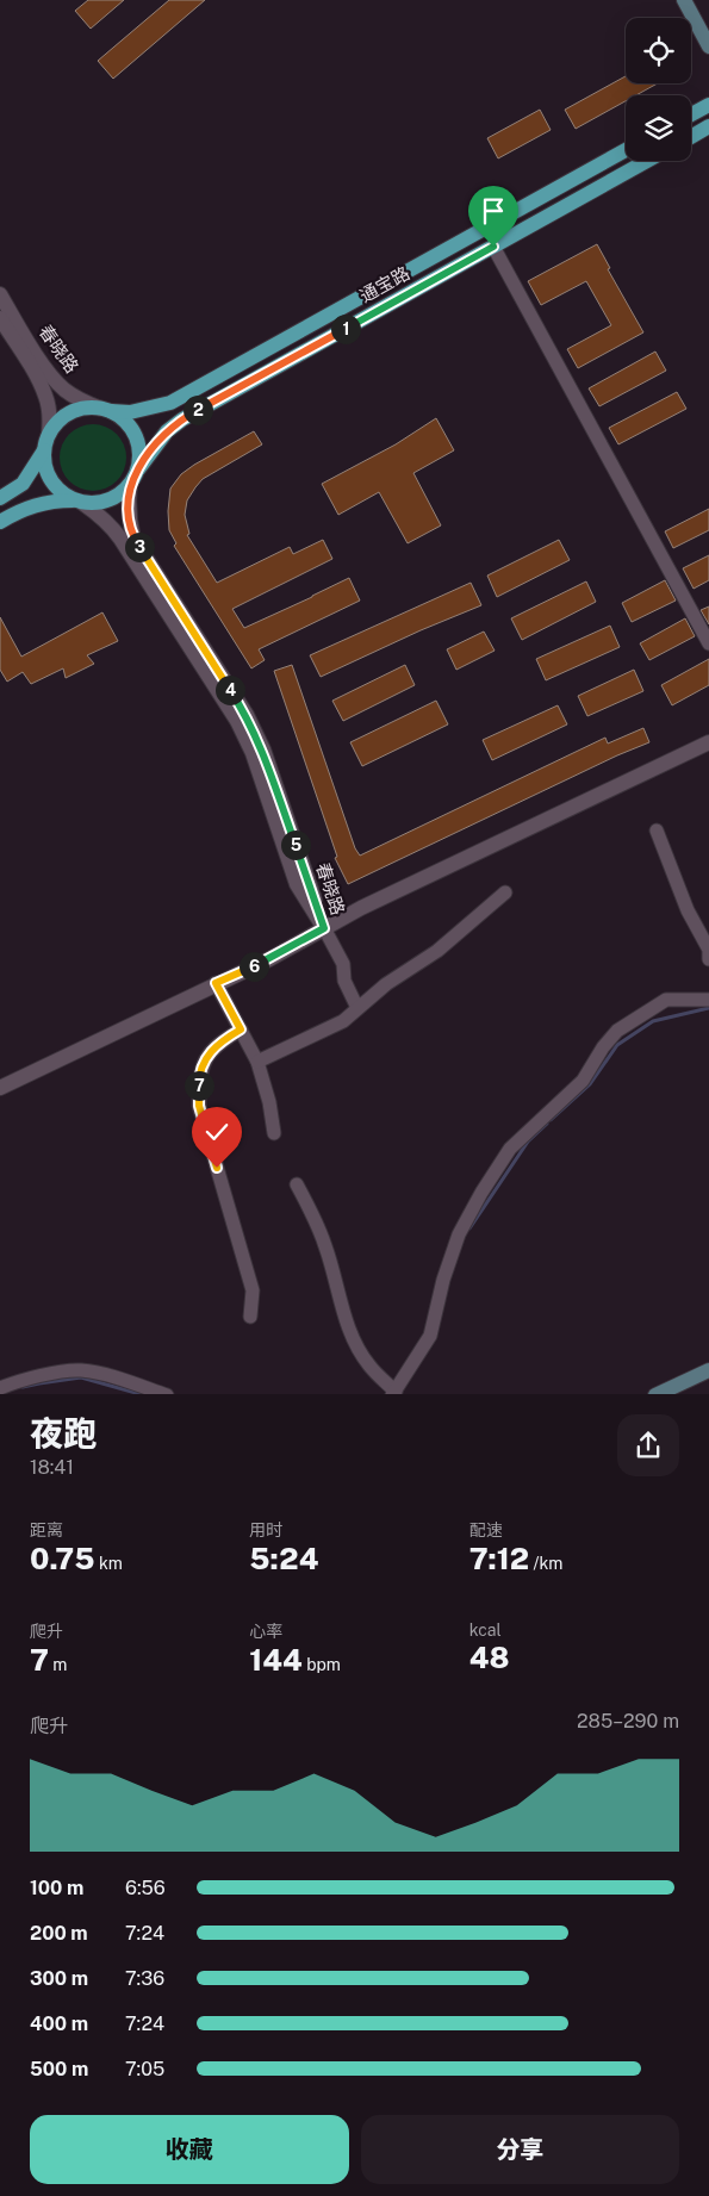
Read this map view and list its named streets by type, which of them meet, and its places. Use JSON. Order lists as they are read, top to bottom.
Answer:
{
  "streets": {
    "main road": ["通宝路"],
    "street": ["春晓路"]
  },
  "crossings": [
    ["通宝路", "春晓路"]
  ],
  "page": {
    "pins": [
      "1",
      "2",
      "3",
      "4",
      "5",
      "6",
      "7"
    ],
    "heading": ["夜跑", "18:41"],
    "stats": [
      ["距离", "0.75 km"],
      ["用时", "5:24"],
      ["配速", "7:12 /km"],
      ["爬升", "7 m"],
      ["心率", "144 bpm"],
      ["kcal", "48"]
    ],
    "chart": ["爬升", "285–290 m"],
    "list": [
      {
        "name": "100 m",
        "note": "6:56"
      },
      {
        "name": "200 m",
        "note": "7:24"
      },
      {
        "name": "300 m",
        "note": "7:36"
      },
      {
        "name": "400 m",
        "note": "7:24"
      },
      {
        "name": "500 m",
        "note": "7:05"
      }
    ],
    "buttons": ["收藏", "分享"]
  }
}
